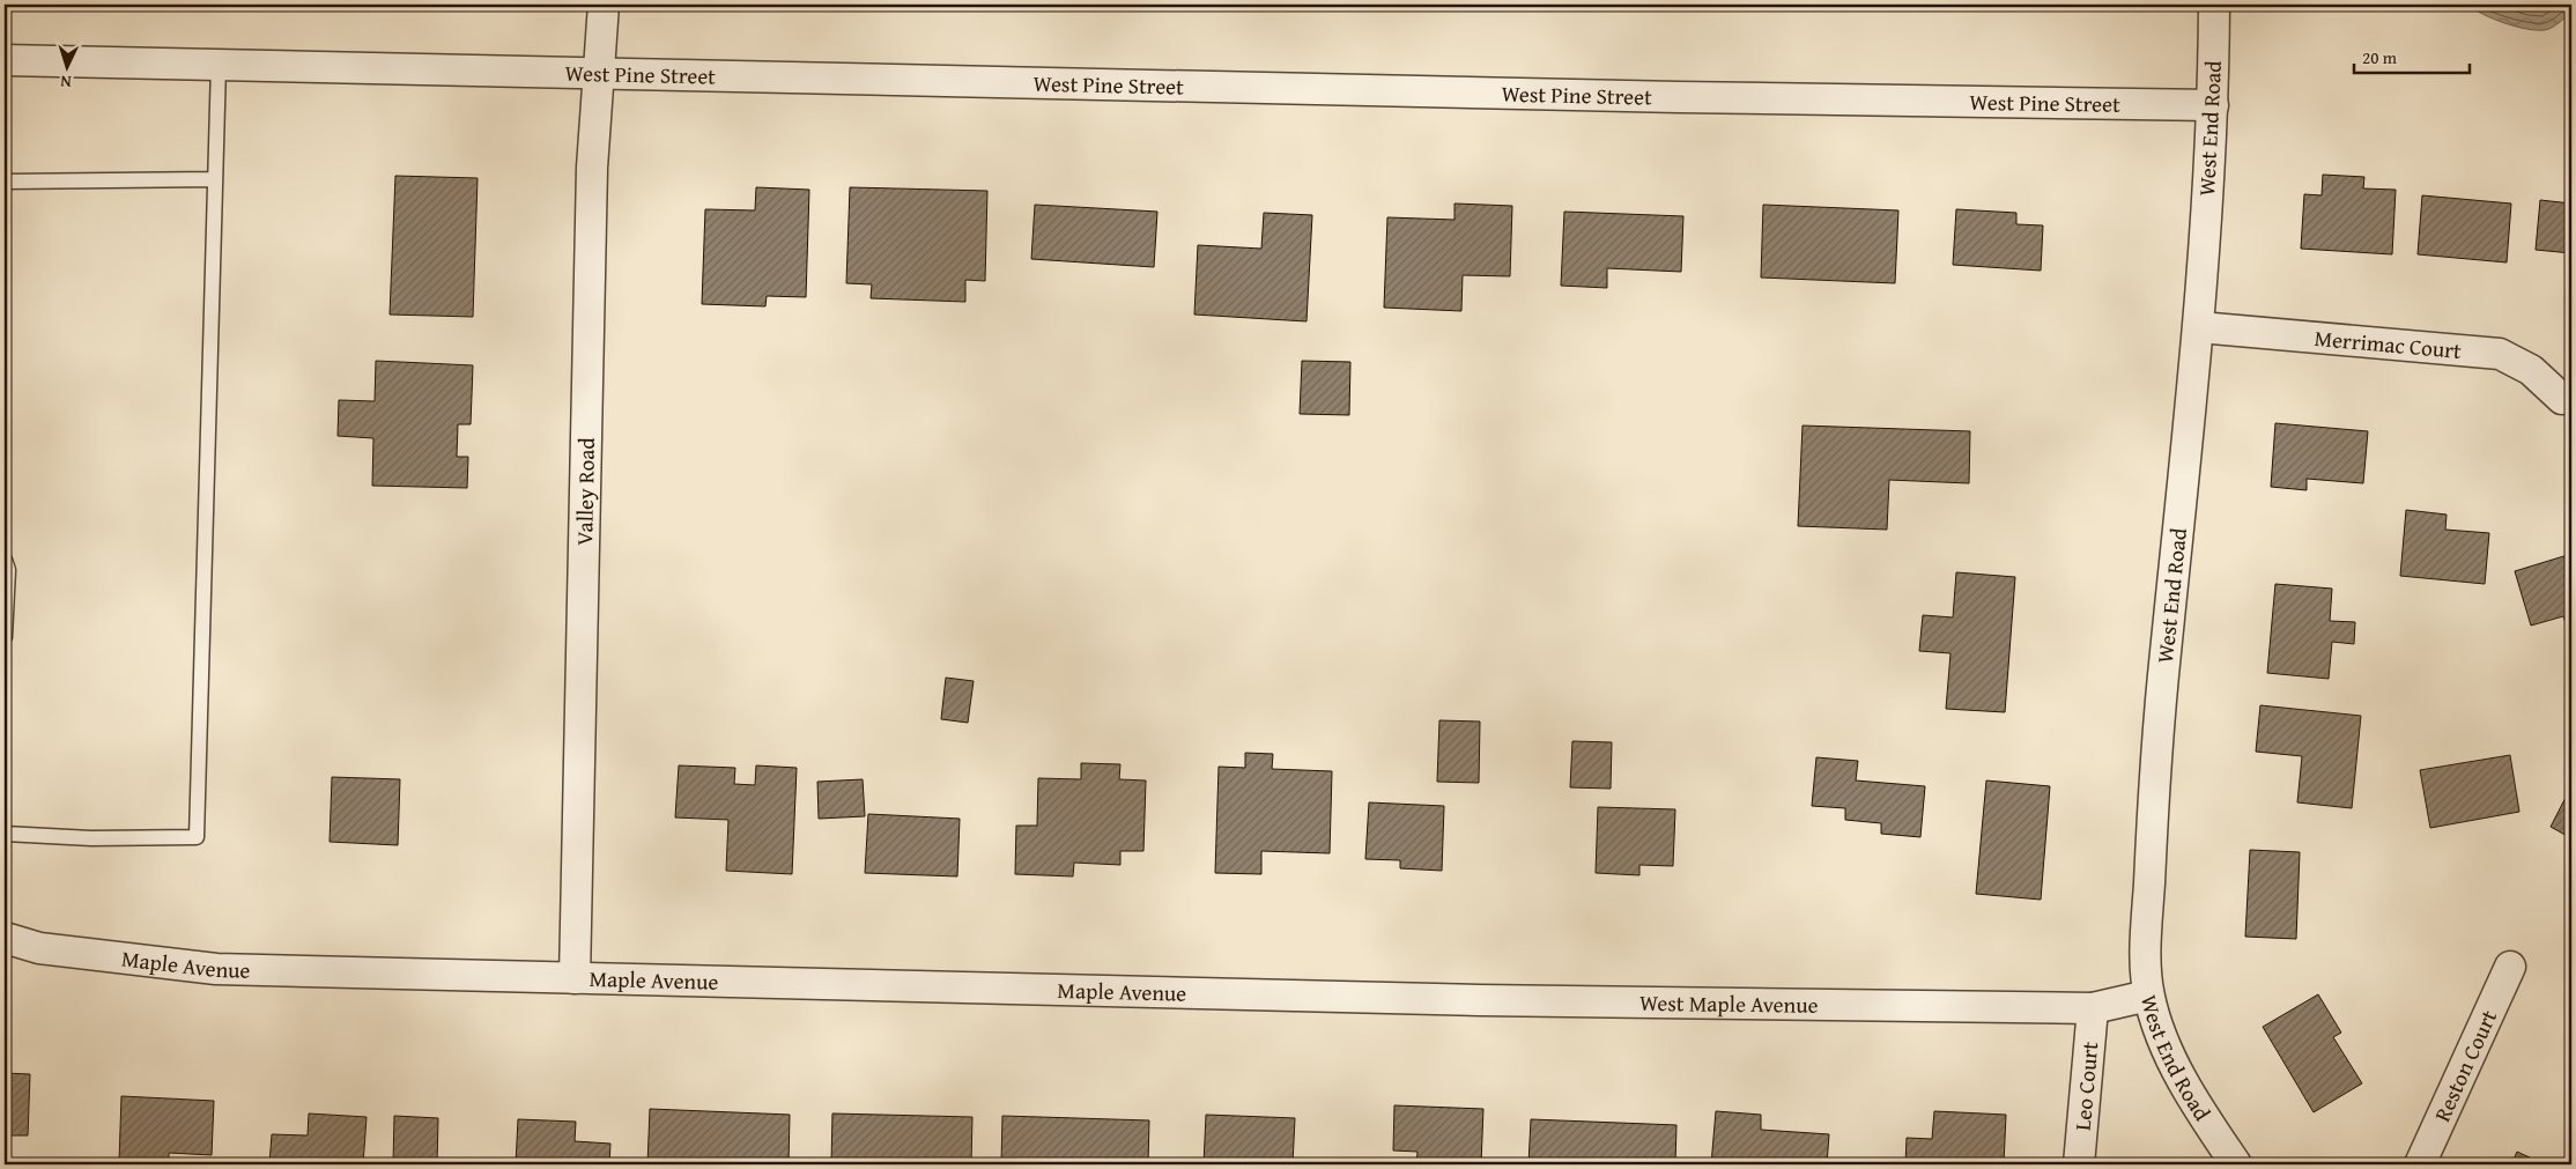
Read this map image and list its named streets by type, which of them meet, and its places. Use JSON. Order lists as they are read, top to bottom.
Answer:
{
  "streets": {
    "street": [
      "West Pine Street",
      "West End Road",
      "Merrimac Court",
      "Valley Road",
      "Maple Avenue",
      "West Maple Avenue",
      "Reston Court",
      "Leo Court"
    ]
  },
  "crossings": [
    ["West Pine Street", "West End Road"],
    ["West Pine Street", "Valley Road"],
    ["West End Road", "Merrimac Court"],
    ["West End Road", "West Maple Avenue"],
    ["Valley Road", "Maple Avenue"],
    ["Maple Avenue", "West Maple Avenue"],
    ["West Maple Avenue", "Leo Court"]
  ],
  "scale_bar": "20 m",
  "north": "bottom"
}
